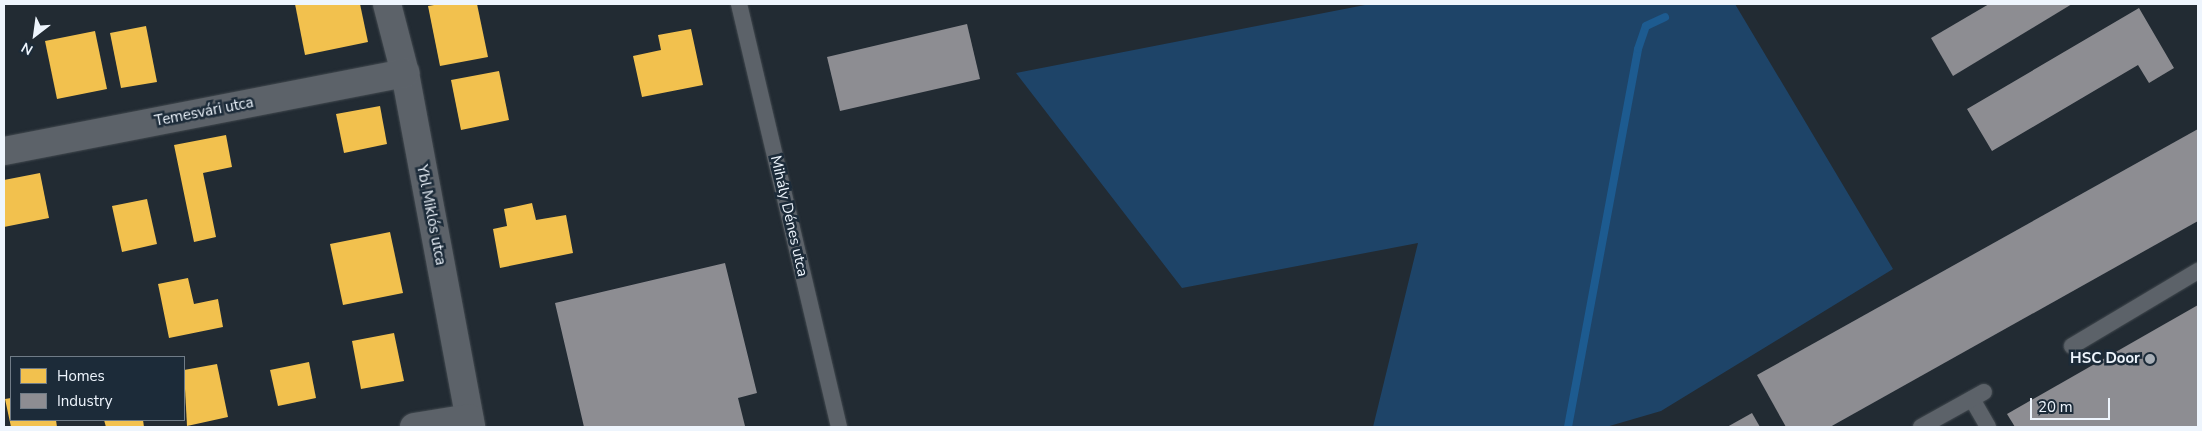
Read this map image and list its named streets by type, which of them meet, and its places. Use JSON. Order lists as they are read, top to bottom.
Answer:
{
  "streets": {
    "street": ["Temesvári utca", "Ybl Miklós utca"],
    "lane": ["Mihály Dénes utca"]
  },
  "crossings": [
    ["Temesvári utca", "Ybl Miklós utca"]
  ],
  "places": ["HSC Door"],
  "legend": ["Homes", "Industry"],
  "scale_bar": "20 m",
  "north": "bottom left"
}
